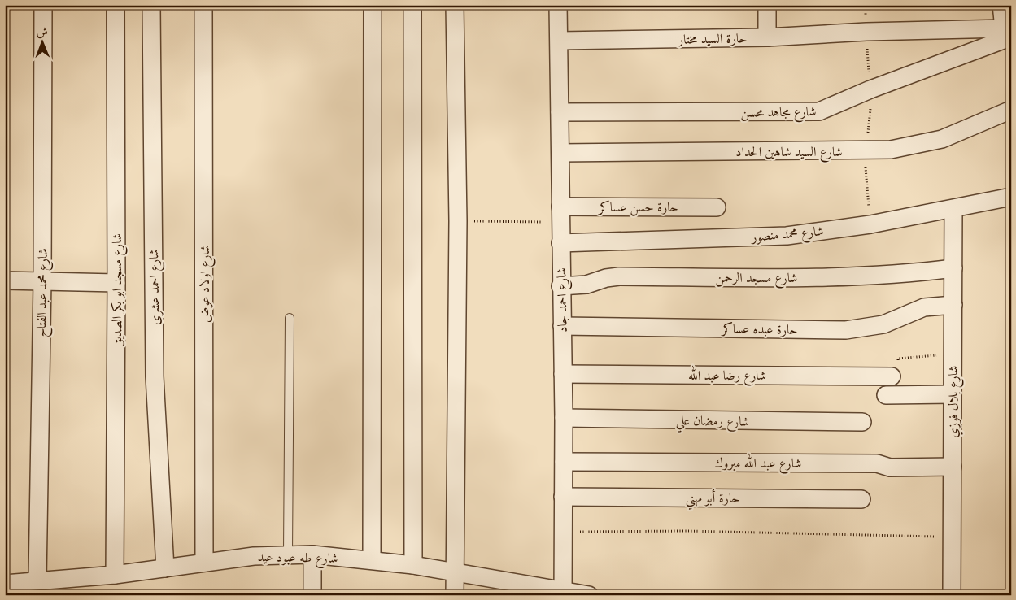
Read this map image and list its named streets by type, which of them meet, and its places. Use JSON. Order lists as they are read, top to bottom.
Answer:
{
  "streets": {
    "street": [
      "حارة السيد مختار",
      "شارع مجاهد محسن",
      "شارع السيد شاهين الحداد",
      "حارة حسن عساكر",
      "شارع محمد منصور",
      "شارع مسجد الرحمن",
      "شارع اولاد عوض",
      "شارع احمد عشرى",
      "شارع مسجد ابو بكر الصديق",
      "شارع محمد عبد الفتاح",
      "شارع احمد جاد",
      "حارة عبده عساكر",
      "شارع رضا عبد الله",
      "شارع بلال فوزي",
      "شارع رمضان علي",
      "شارع عبد الله مبروك",
      "حارة أبو مهني",
      "شارع طه عبود عيد"
    ]
  },
  "crossings": [
    ["حارة السيد مختار", "شارع مجاهد محسن"],
    ["حارة السيد مختار", "شارع احمد جاد"],
    ["شارع مجاهد محسن", "شارع احمد جاد"],
    ["شارع السيد شاهين الحداد", "شارع احمد جاد"],
    ["حارة حسن عساكر", "شارع احمد جاد"],
    ["شارع محمد منصور", "شارع احمد جاد"],
    ["شارع محمد منصور", "شارع بلال فوزي"],
    ["شارع مسجد الرحمن", "شارع احمد جاد"],
    ["شارع مسجد الرحمن", "شارع بلال فوزي"],
    ["شارع اولاد عوض", "شارع طه عبود عيد"],
    ["شارع احمد عشرى", "شارع طه عبود عيد"],
    ["شارع مسجد ابو بكر الصديق", "شارع طه عبود عيد"],
    ["شارع محمد عبد الفتاح", "شارع طه عبود عيد"],
    ["شارع احمد جاد", "حارة عبده عساكر"],
    ["شارع احمد جاد", "شارع رضا عبد الله"],
    ["شارع احمد جاد", "شارع رمضان علي"],
    ["شارع احمد جاد", "شارع عبد الله مبروك"],
    ["شارع احمد جاد", "حارة أبو مهني"],
    ["شارع احمد جاد", "شارع طه عبود عيد"],
    ["حارة عبده عساكر", "شارع بلال فوزي"],
    ["شارع بلال فوزي", "شارع عبد الله مبروك"]
  ],
  "north": "top"
}
